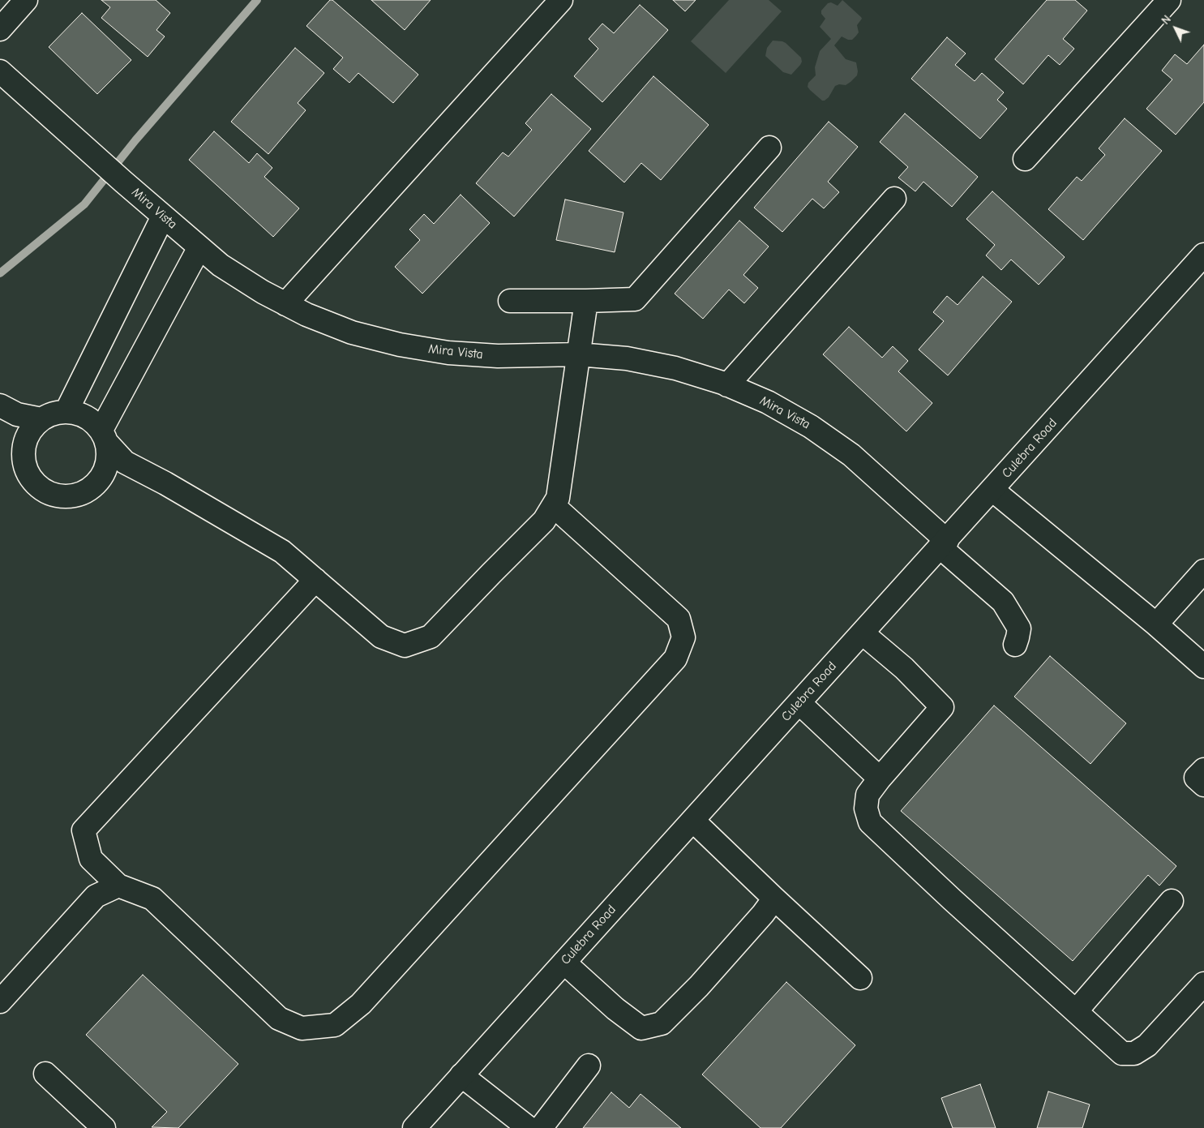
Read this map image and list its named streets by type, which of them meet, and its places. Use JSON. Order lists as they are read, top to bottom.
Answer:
{
  "streets": {
    "street": ["Mira Vista", "Culebra Road"]
  },
  "crossings": [
    ["Mira Vista", "Culebra Road"]
  ],
  "north": "top left"
}
